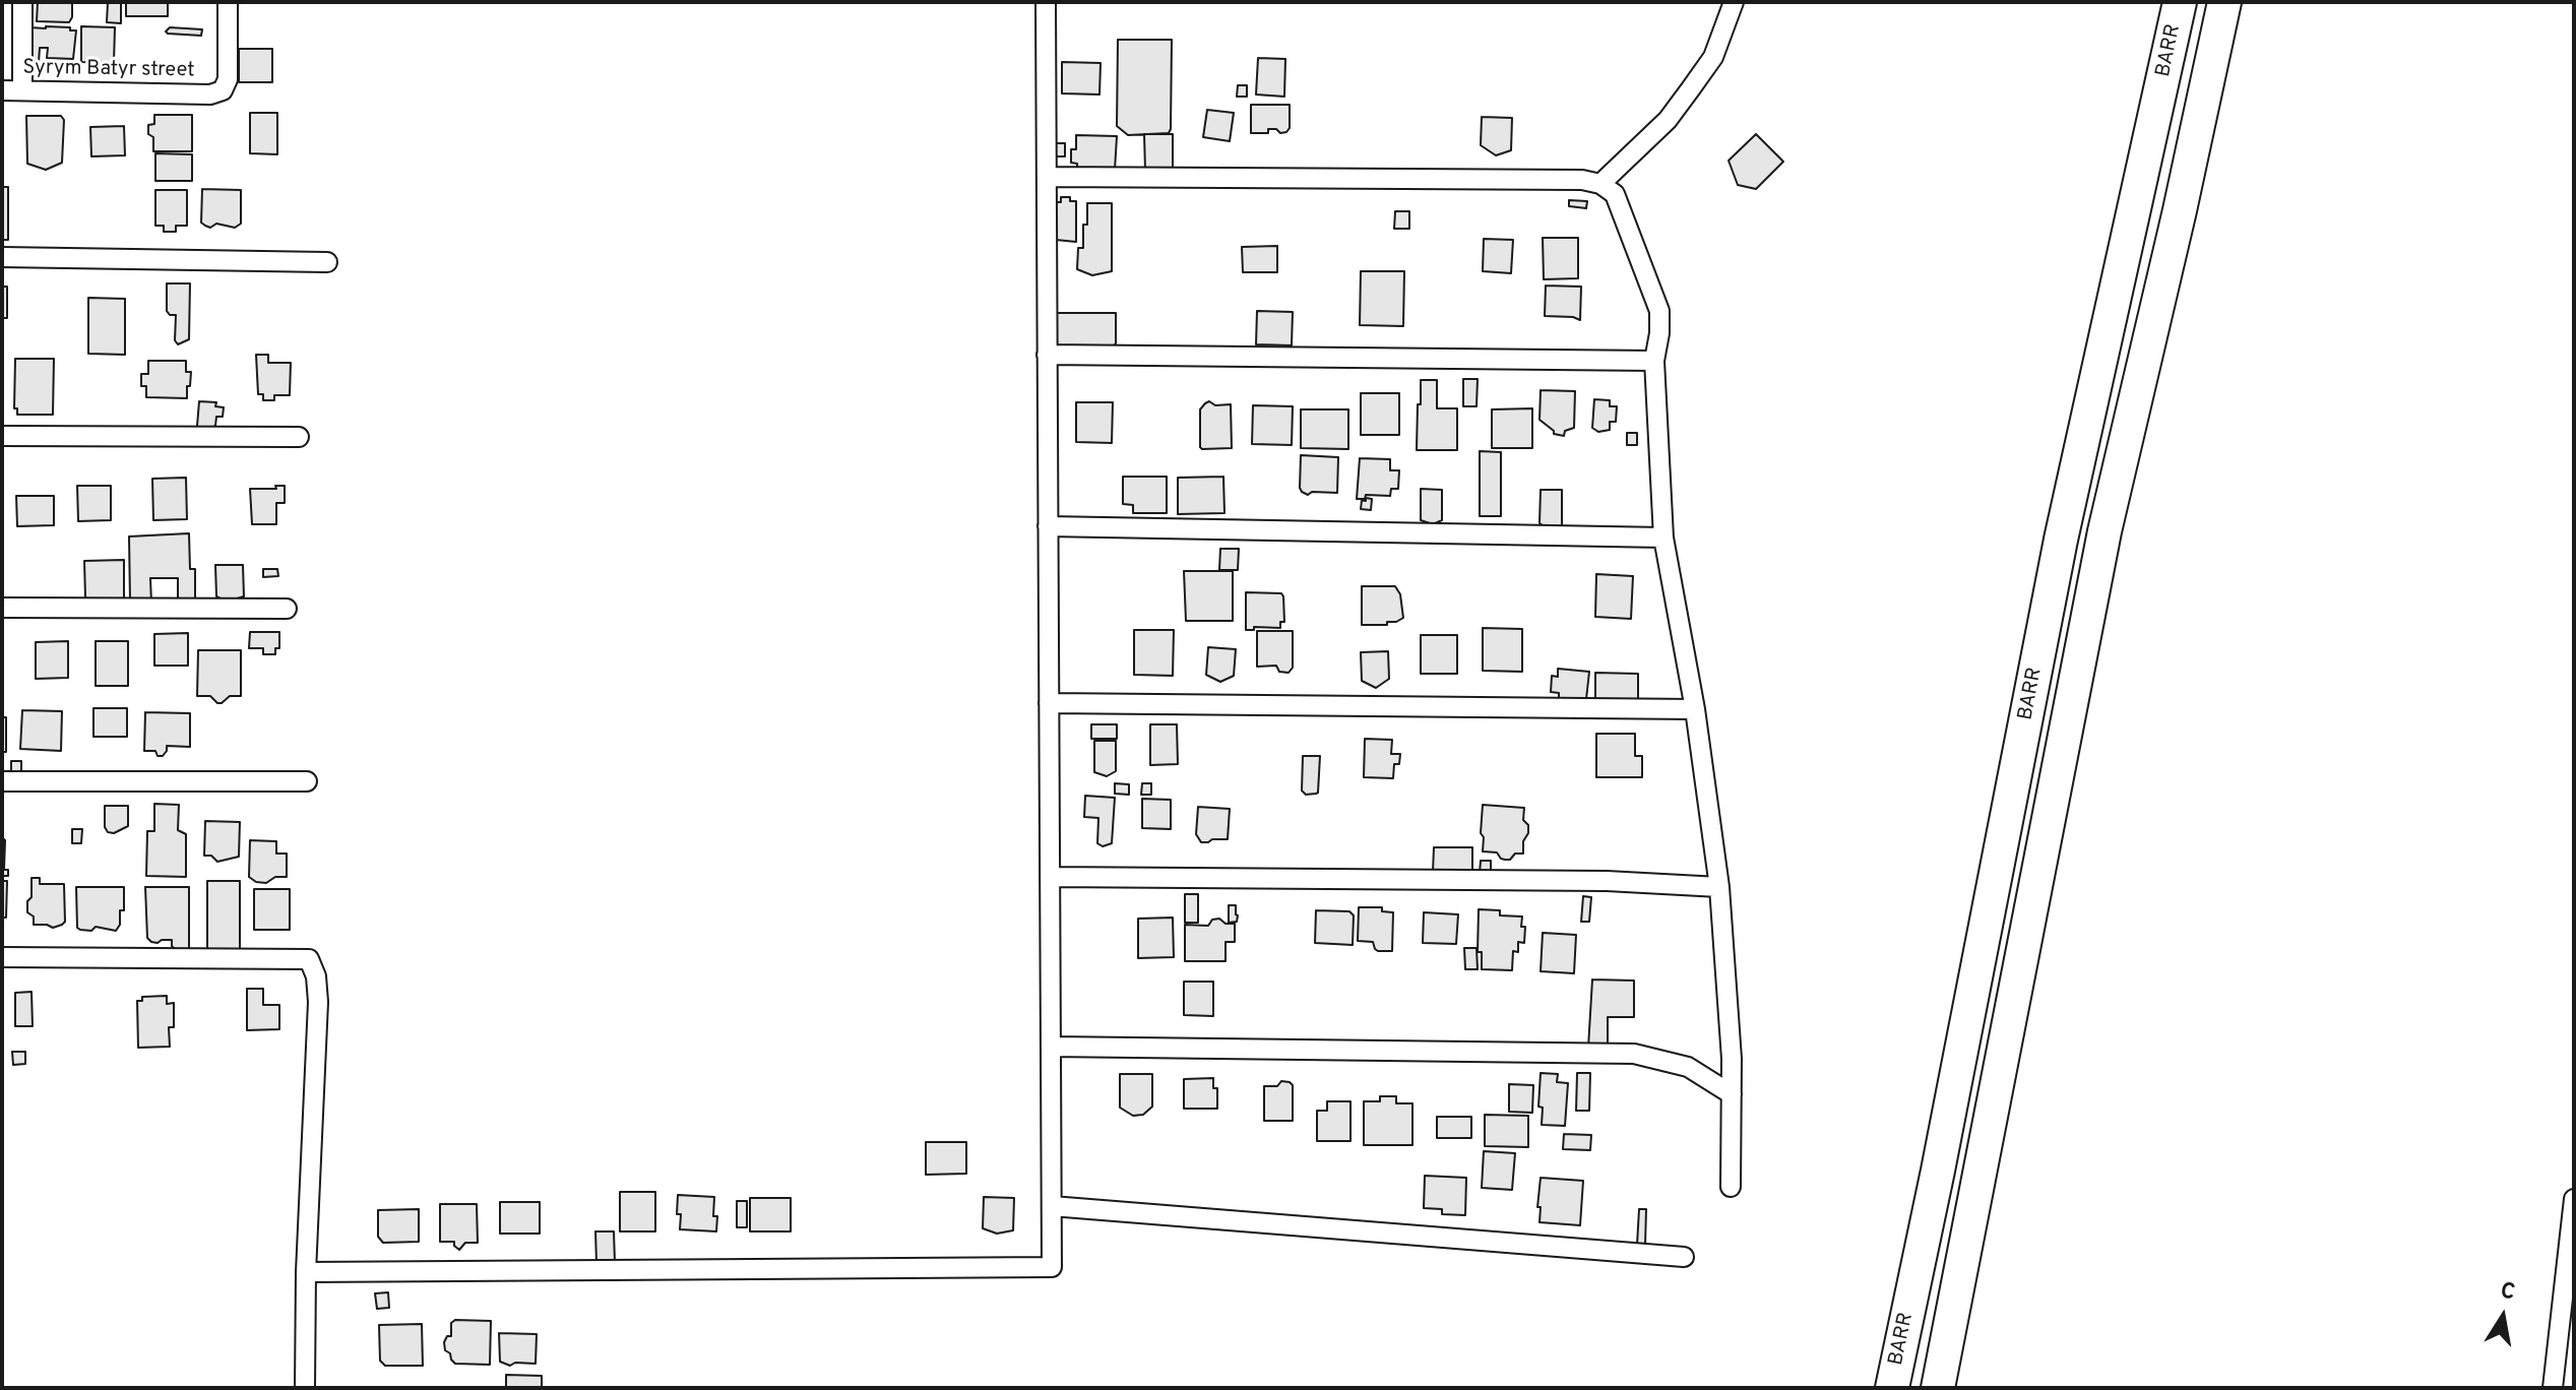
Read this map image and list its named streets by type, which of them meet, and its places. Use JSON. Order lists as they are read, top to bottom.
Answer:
{
  "streets": {
    "highway": ["BARR"],
    "street": ["Syrym Batyr street"]
  },
  "north": "top"
}
